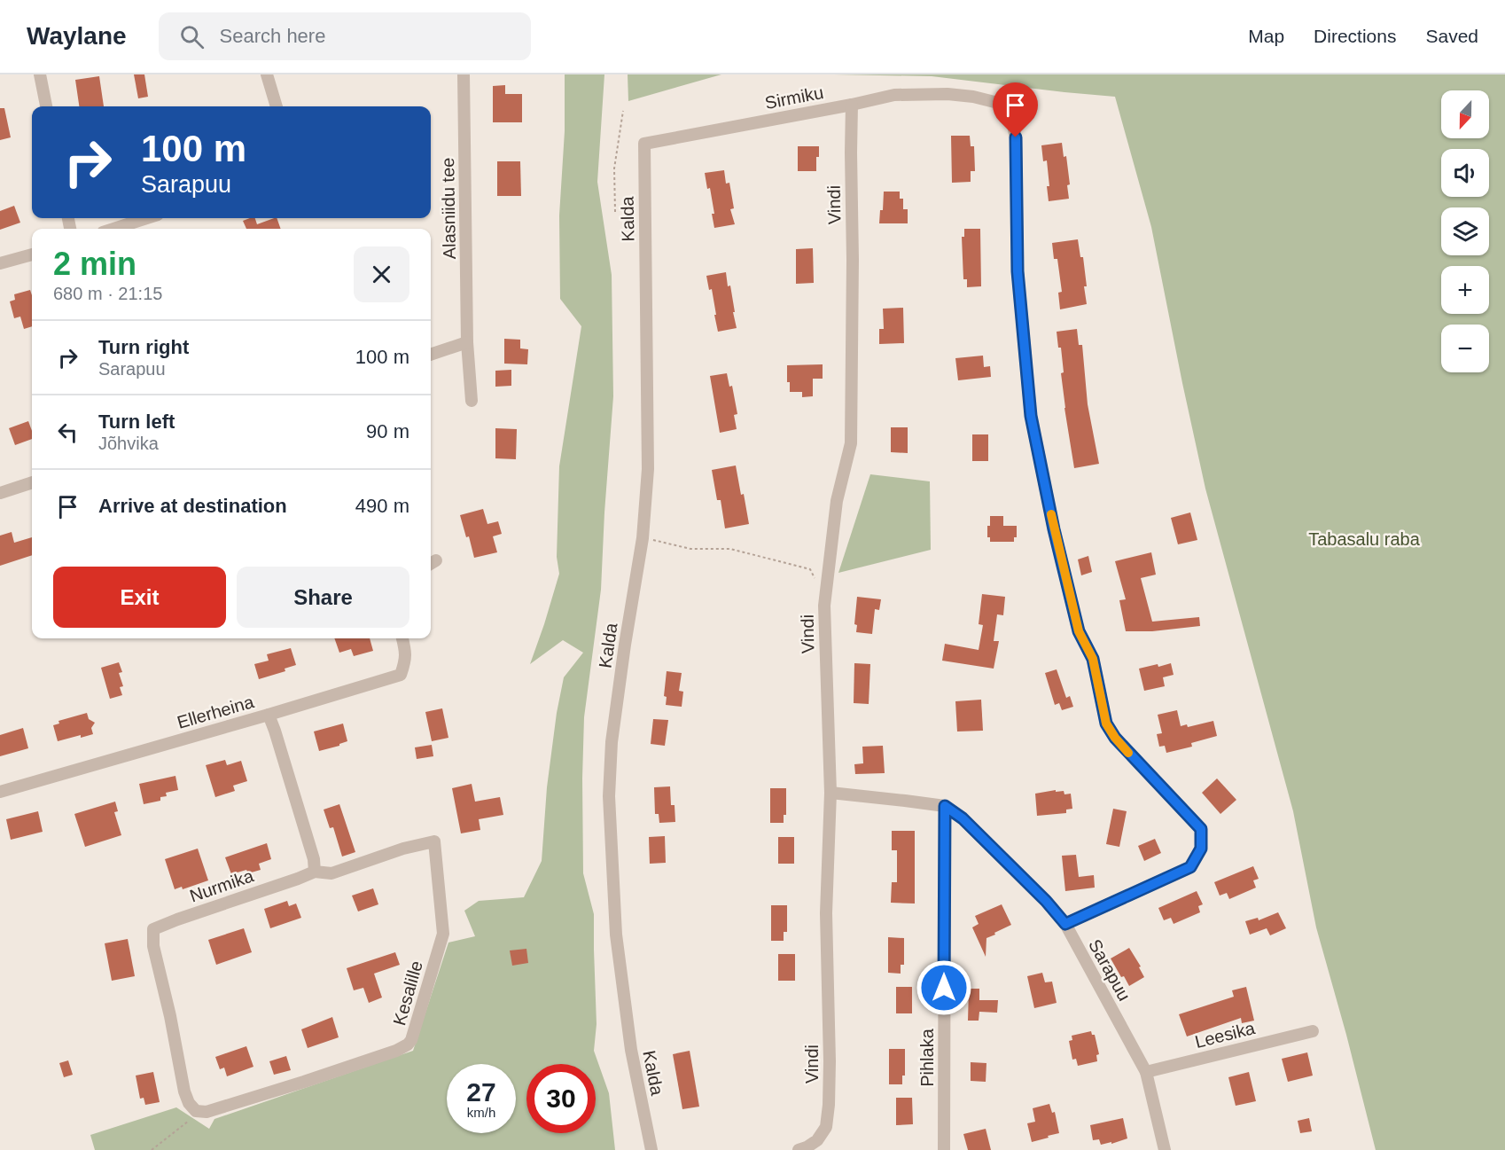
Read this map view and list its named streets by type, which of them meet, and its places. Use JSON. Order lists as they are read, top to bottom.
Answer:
{
  "streets": {
    "street": [
      "Sirmiku",
      "Vindi",
      "Alasniidu tee",
      "Kalda",
      "Ellerheina",
      "Nurmika",
      "Sarapuu",
      "Kesalille",
      "Leesika",
      "Pihlaka"
    ]
  },
  "crossings": [
    ["Sirmiku", "Vindi"],
    ["Sirmiku", "Kalda"],
    ["Sirmiku", "Sarapuu"],
    ["Vindi", "Sarapuu"],
    ["Nurmika", "Kesalille"],
    ["Sarapuu", "Leesika"],
    ["Sarapuu", "Pihlaka"]
  ],
  "parks": ["Tabasalu raba"],
  "north": "bottom",
  "page": {
    "header": "Waylane",
    "search": "Search here",
    "nav": ["Map", "Directions", "Saved"],
    "map_buttons": ["+", "−"],
    "turn": ["100 m", "Sarapuu"],
    "heading": ["2 min", "680 m · 21:15"],
    "list": [
      {
        "name": "Turn right",
        "note": "Sarapuu",
        "value": "100 m"
      },
      {
        "name": "Turn left",
        "note": "Jõhvika",
        "value": "90 m"
      },
      {
        "name": "Arrive at destination",
        "value": "490 m"
      }
    ],
    "buttons": ["Exit", "Share"],
    "speed": "27 km/h",
    "limit": "30"
  }
}
